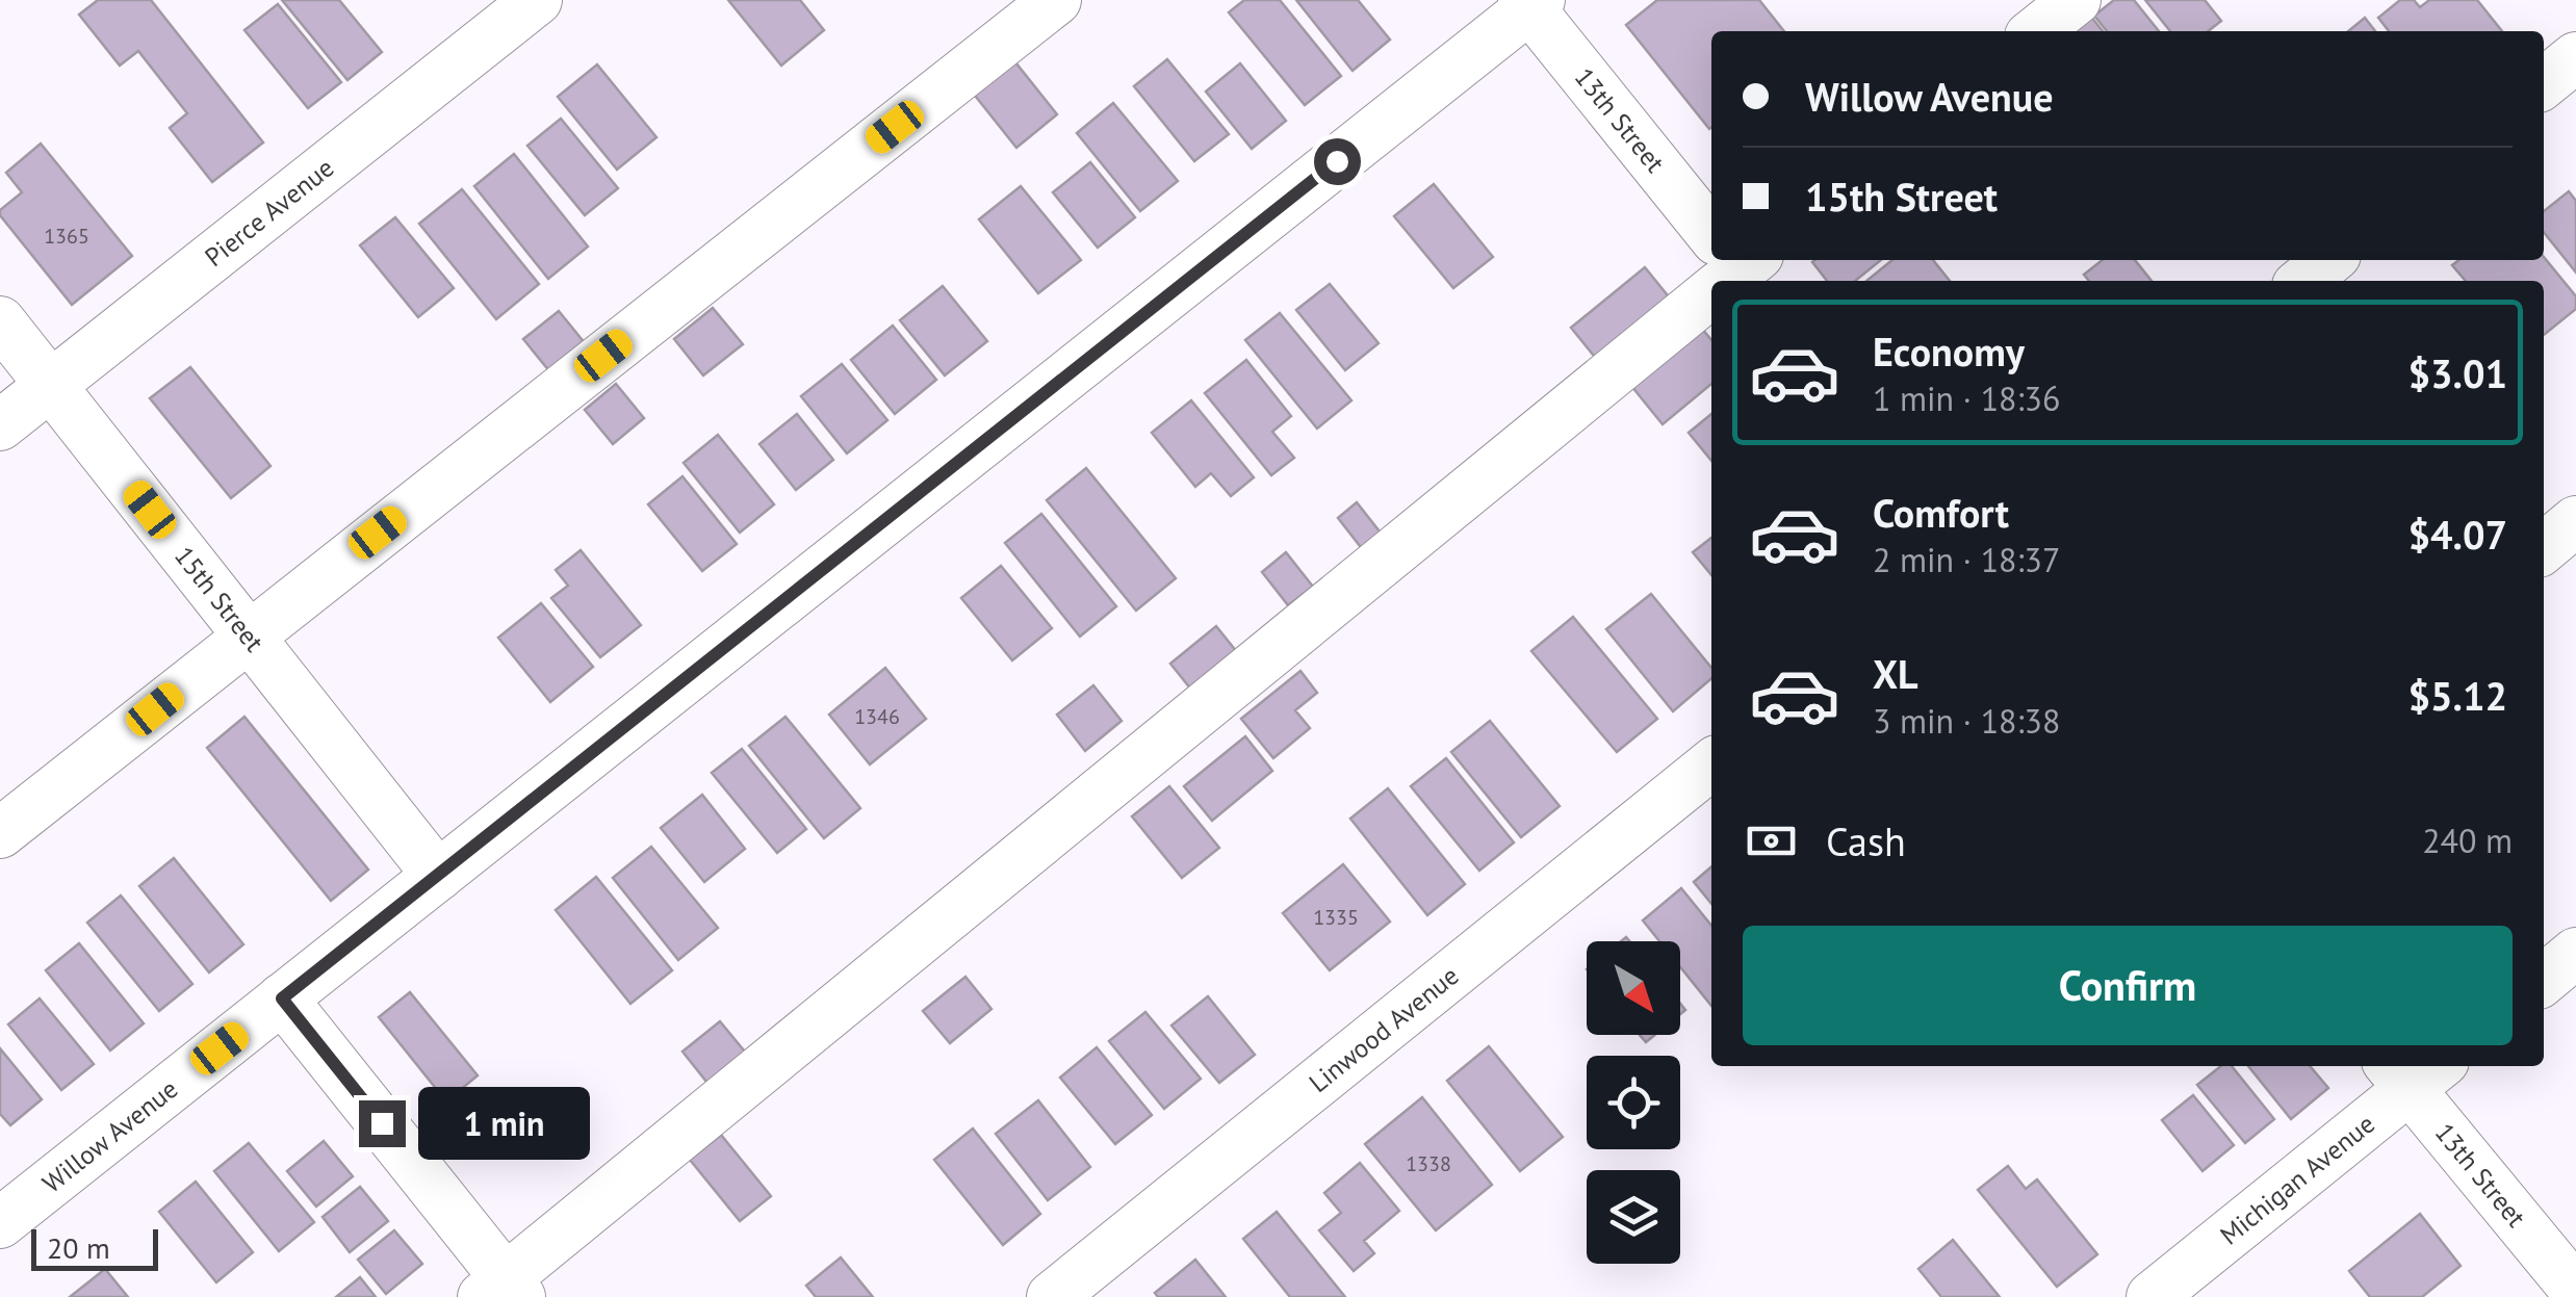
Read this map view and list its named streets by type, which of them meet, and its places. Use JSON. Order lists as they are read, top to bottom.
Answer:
{
  "streets": {
    "street": [
      "13th Street",
      "Pierce Avenue",
      "15th Street",
      "Linwood Avenue",
      "Willow Avenue",
      "Michigan Avenue"
    ]
  },
  "crossings": [
    ["13th Street", "Willow Avenue"],
    ["13th Street", "Michigan Avenue"],
    ["Pierce Avenue", "15th Street"],
    ["15th Street", "Willow Avenue"]
  ],
  "house_numbers": [
    "1365",
    "1346",
    "1335",
    "1338"
  ],
  "scale_bar": "20 m",
  "north": "bottom right",
  "page": {
    "banner": ["Willow Avenue", "15th Street"],
    "list": [
      {
        "name": "Economy",
        "note": "1 min · 18:36",
        "value": "$3.01"
      },
      {
        "name": "Comfort",
        "note": "2 min · 18:37",
        "value": "$4.07"
      },
      {
        "name": "XL",
        "note": "3 min · 18:38",
        "value": "$5.12"
      }
    ],
    "pay": ["Cash", "240 m"],
    "buttons": "Confirm",
    "bubble": "1 min",
    "scale": "20 m"
  }
}
